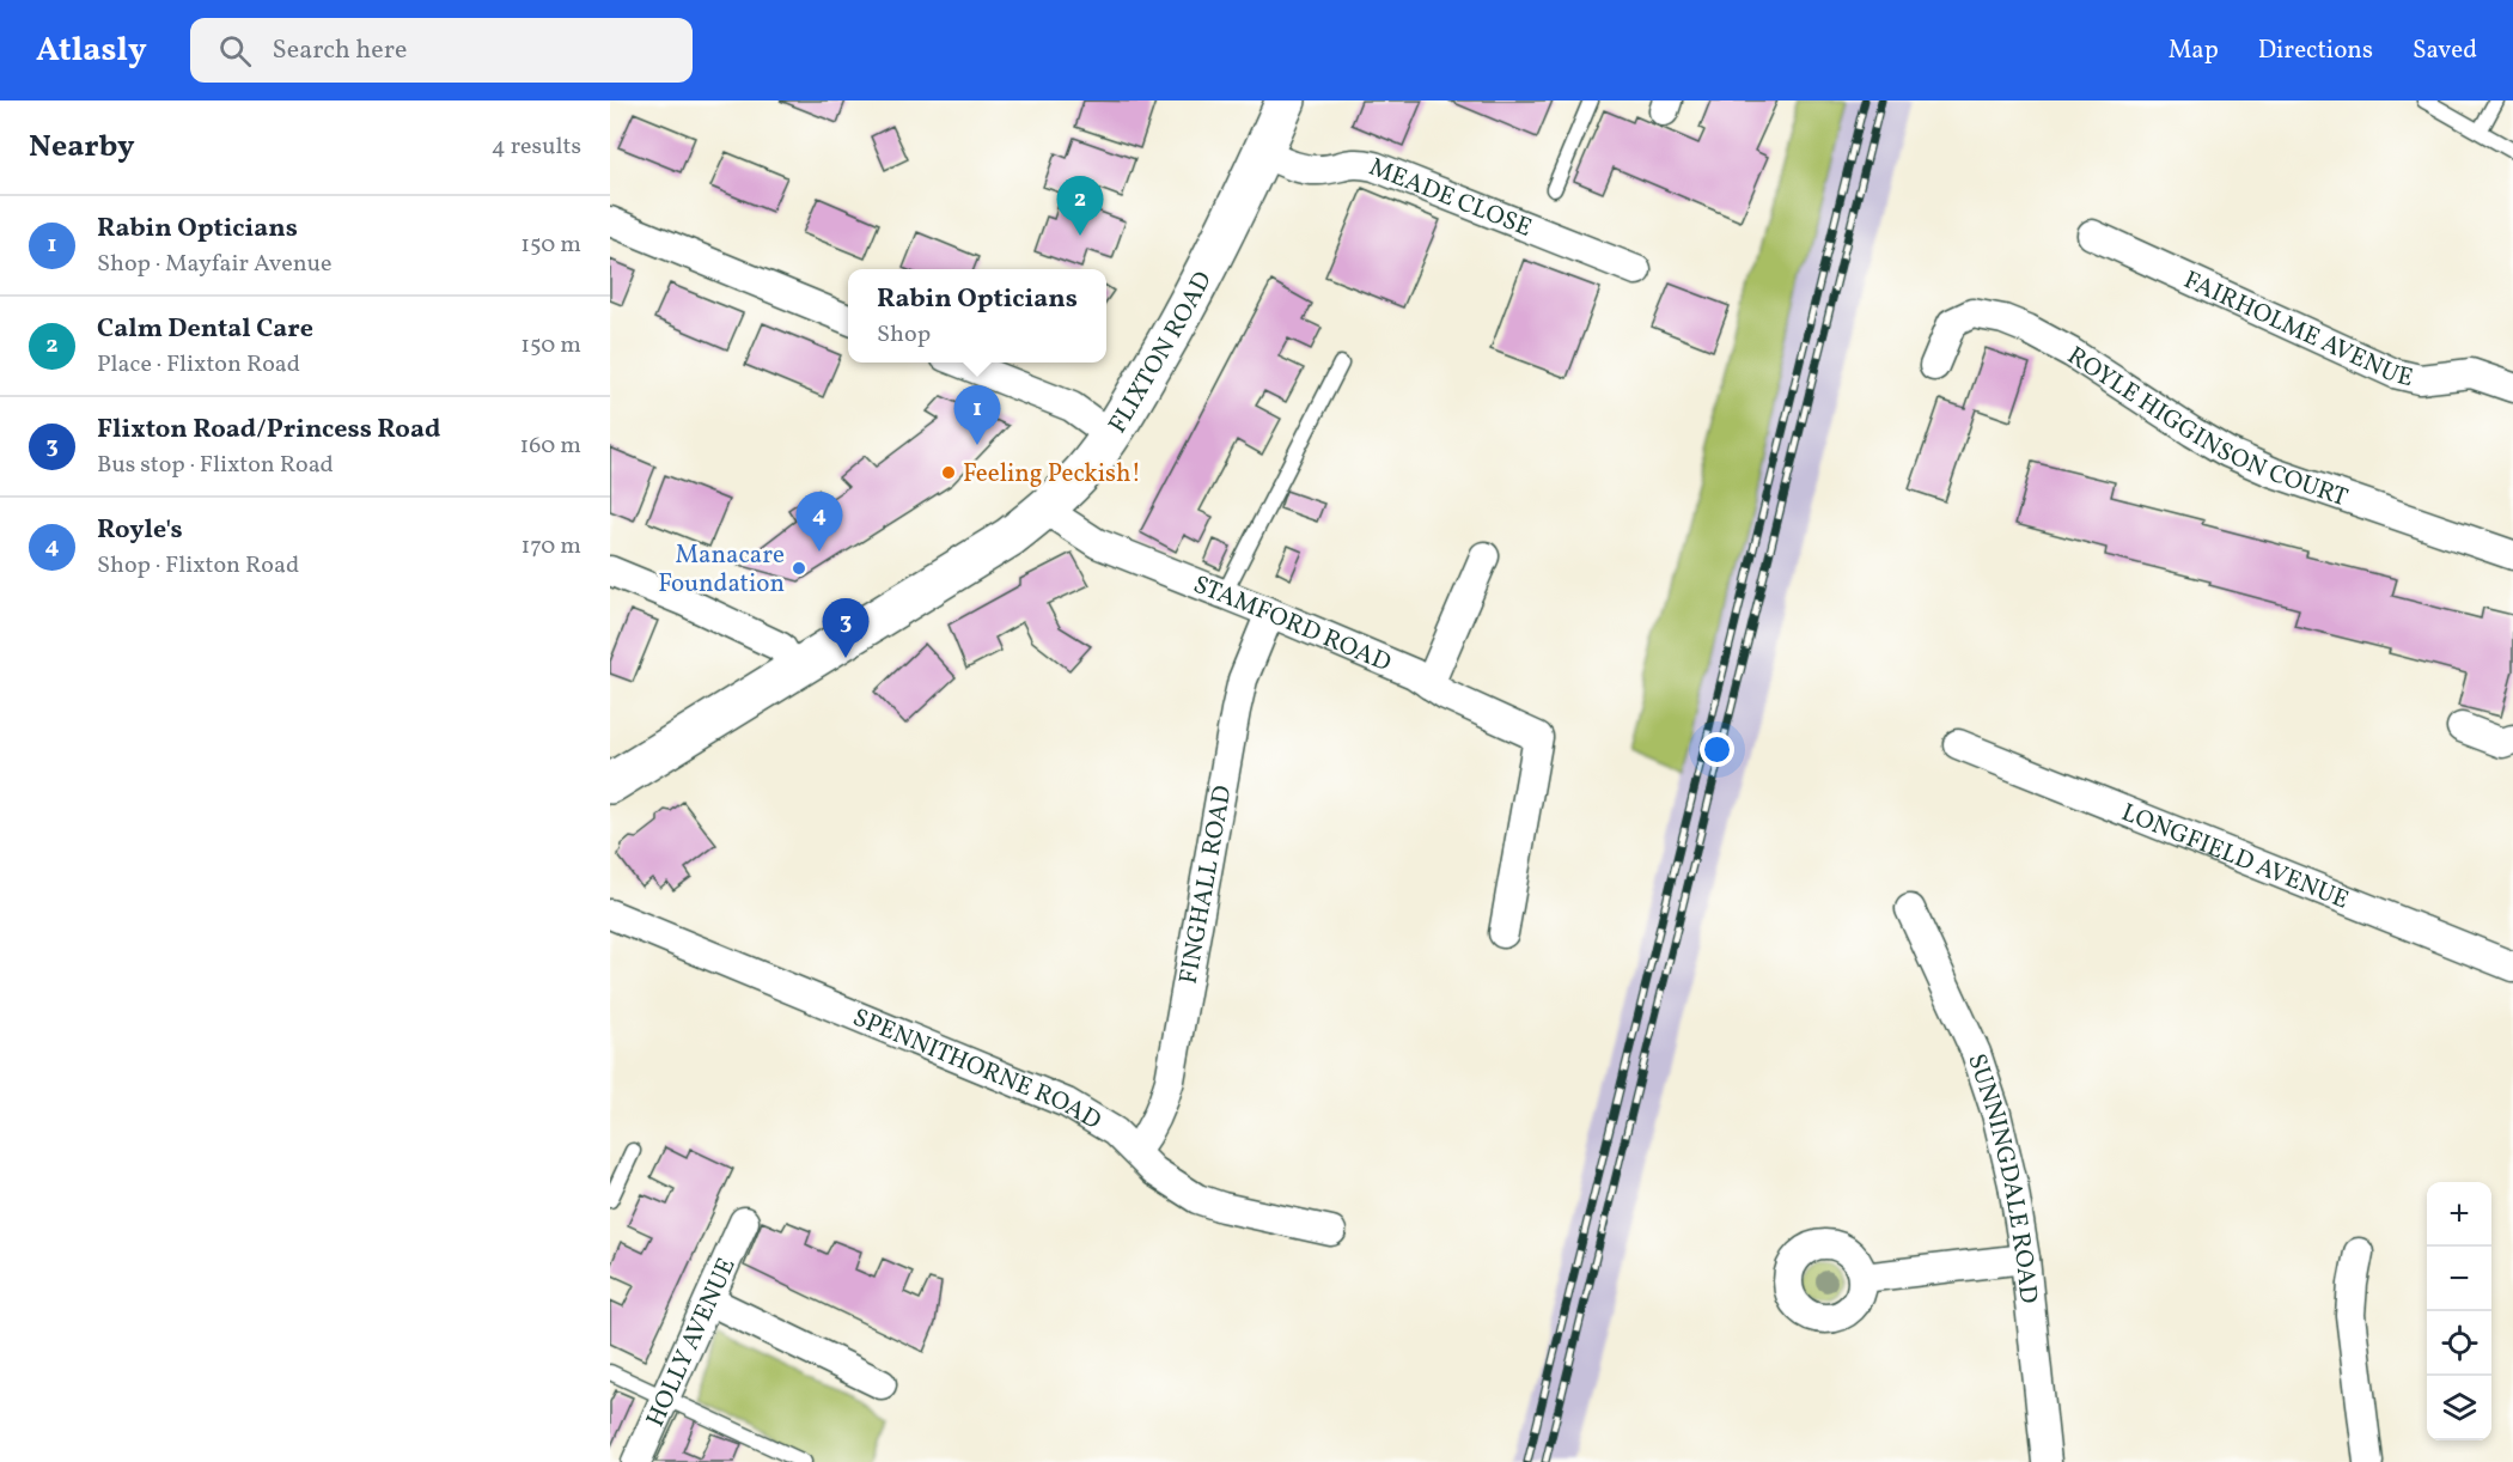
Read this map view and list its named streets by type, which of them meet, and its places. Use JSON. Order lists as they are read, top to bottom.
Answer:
{
  "streets": {
    "street": [
      "MEADE CLOSE",
      "FAIRHOLME AVENUE",
      "FLIXTON ROAD",
      "ROYLE HIGGINSON COURT",
      "STAMFORD ROAD",
      "LONGFIELD AVENUE",
      "FINGHALL ROAD",
      "SPENNITHORNE ROAD",
      "SUNNINGDALE ROAD",
      "HOLLY AVENUE"
    ]
  },
  "crossings": [
    ["MEADE CLOSE", "FLIXTON ROAD"],
    ["FLIXTON ROAD", "STAMFORD ROAD"],
    ["STAMFORD ROAD", "FINGHALL ROAD"],
    ["FINGHALL ROAD", "SPENNITHORNE ROAD"]
  ],
  "places": ["Feeling Peckish!", "Manacare Foundation"],
  "page": {
    "header": "Atlasly",
    "search": "Search here",
    "nav": ["Map", "Directions", "Saved"],
    "heading": ["Nearby", "4 results"],
    "pins": [
      "2",
      "1",
      "4",
      "3"
    ],
    "list": [
      {
        "mark": "1",
        "name": "Rabin Opticians",
        "note": "Shop · Mayfair Avenue",
        "value": "150 m"
      },
      {
        "mark": "2",
        "name": "Calm Dental Care",
        "note": "Place · Flixton Road",
        "value": "150 m"
      },
      {
        "mark": "3",
        "name": "Flixton Road/Princess Road",
        "note": "Bus stop · Flixton Road",
        "value": "160 m"
      },
      {
        "mark": "4",
        "name": "Royle's",
        "note": "Shop · Flixton Road",
        "value": "170 m"
      }
    ],
    "popup": ["Rabin Opticians", "Shop"],
    "map_buttons": ["+", "−"]
  }
}
